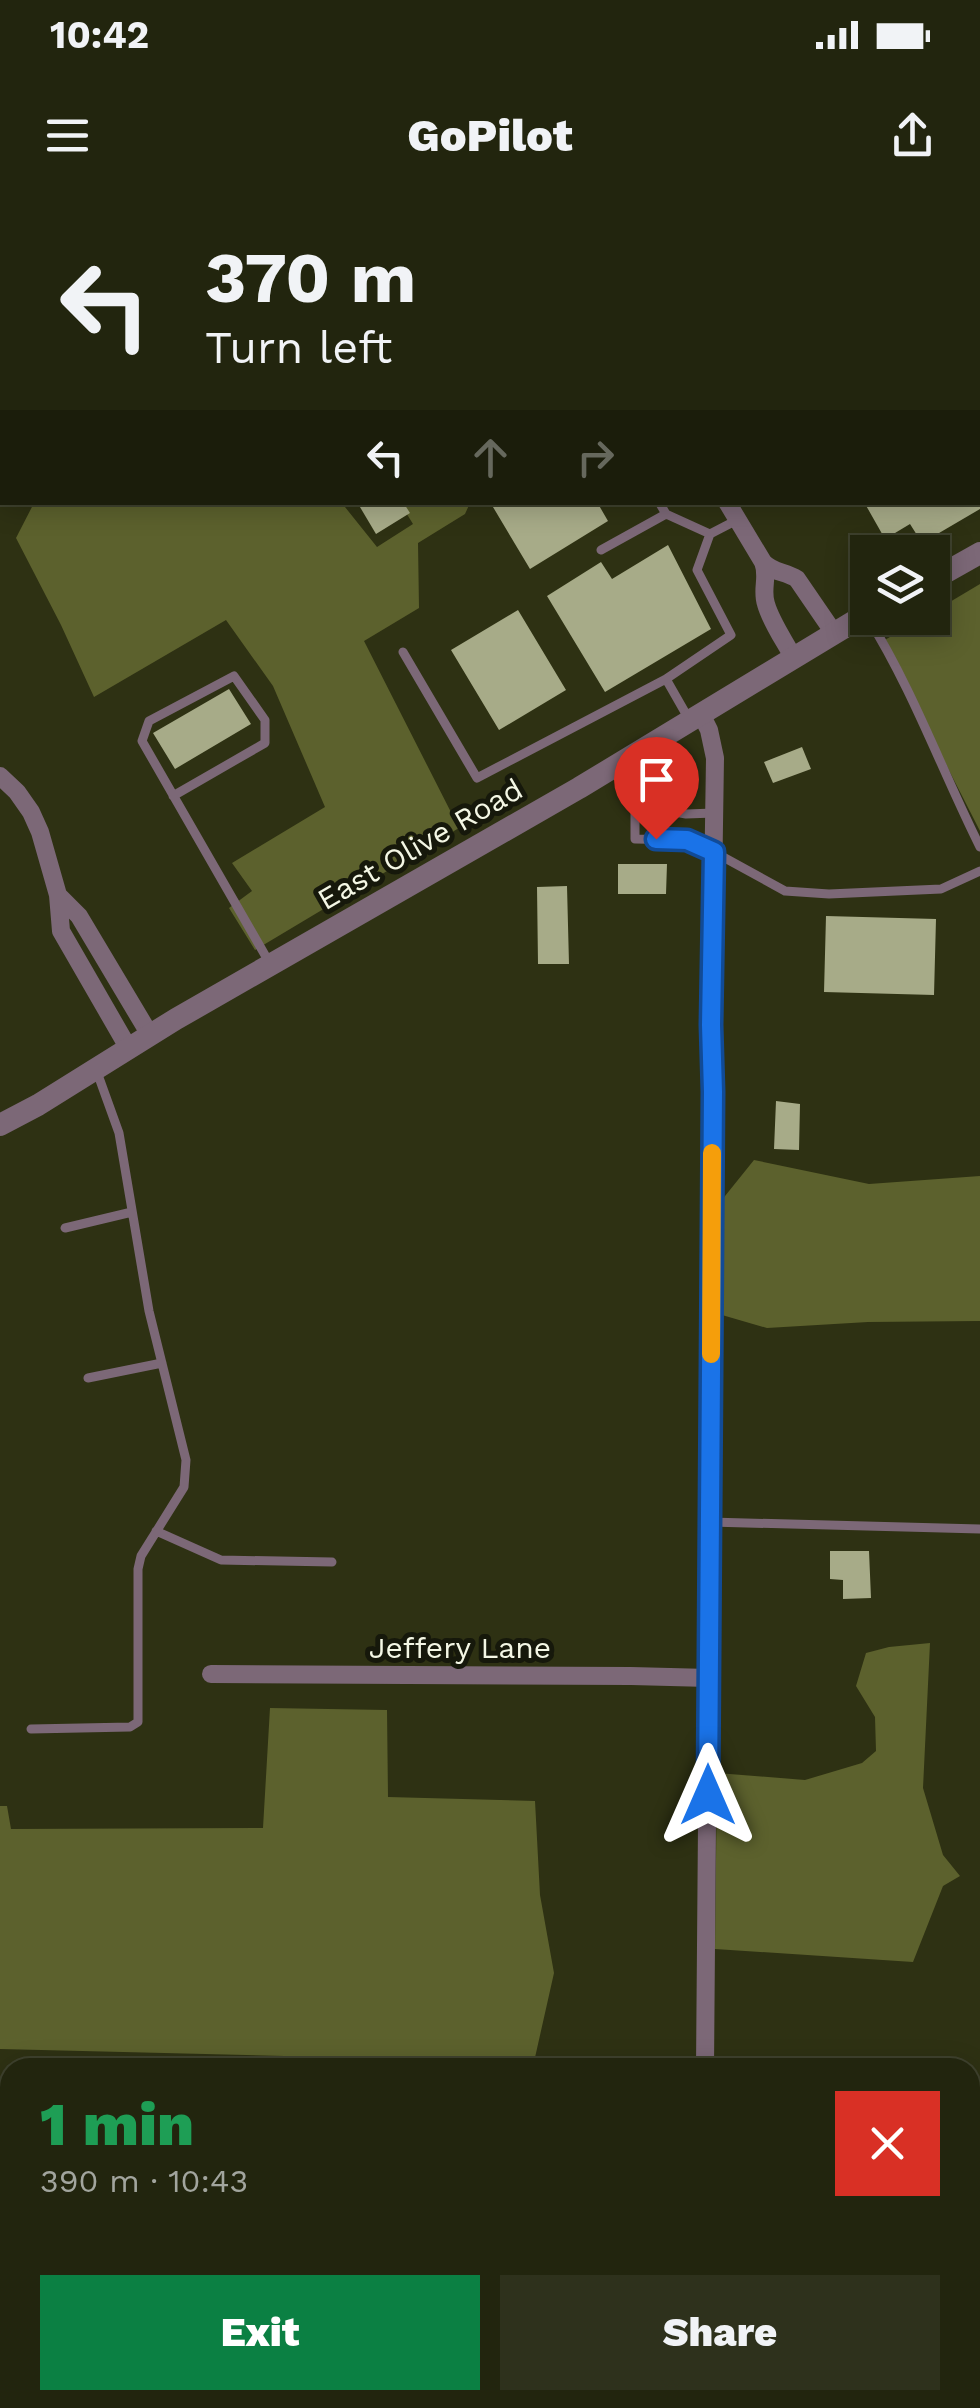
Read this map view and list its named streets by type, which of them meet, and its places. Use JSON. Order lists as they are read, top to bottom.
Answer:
{
  "streets": {
    "street": ["East Olive Road", "Jeffery Lane"]
  },
  "page": {
    "status": "10:42",
    "header": "GoPilot",
    "turn": ["370 m", "Turn left"],
    "heading": ["1 min", "390 m · 10:43"],
    "buttons": ["Exit", "Share"]
  }
}
